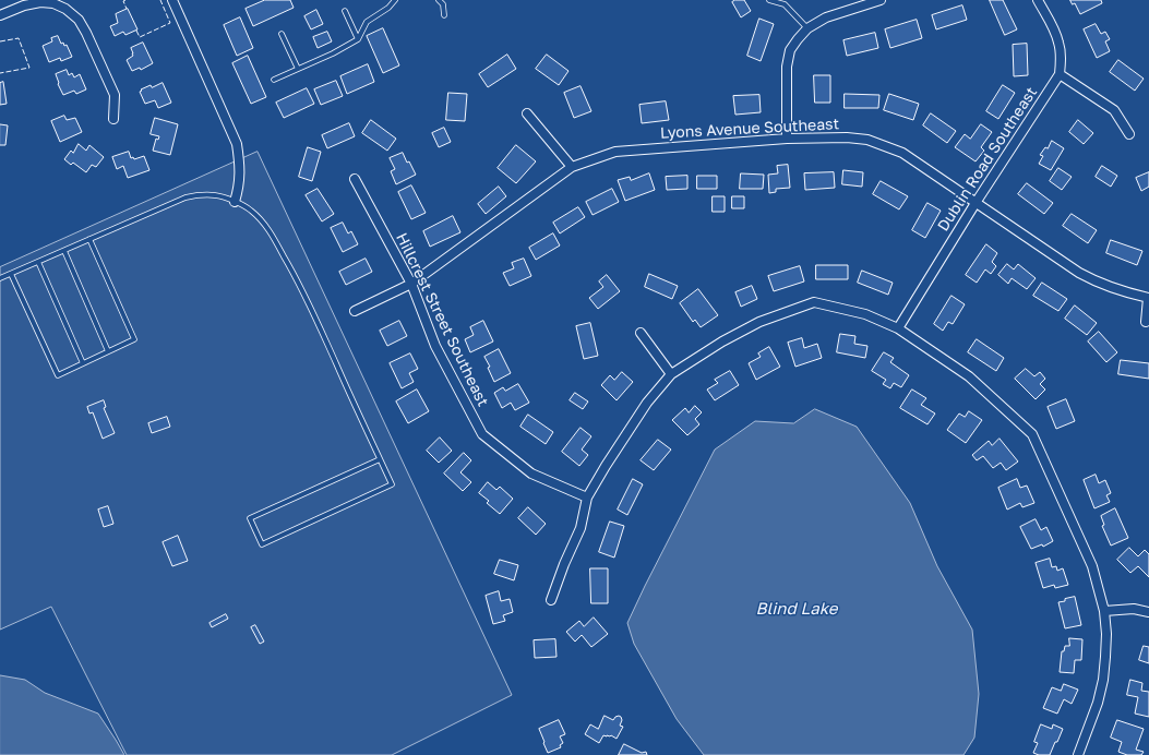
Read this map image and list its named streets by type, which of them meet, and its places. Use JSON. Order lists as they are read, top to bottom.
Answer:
{
  "streets": {
    "street": ["Lyons Avenue Southeast", "Dublin Road Southeast", "Hillcrest Street Southeast"]
  },
  "crossings": [
    ["Lyons Avenue Southeast", "Dublin Road Southeast"],
    ["Lyons Avenue Southeast", "Hillcrest Street Southeast"]
  ],
  "water": ["Blind Lake"]
}
